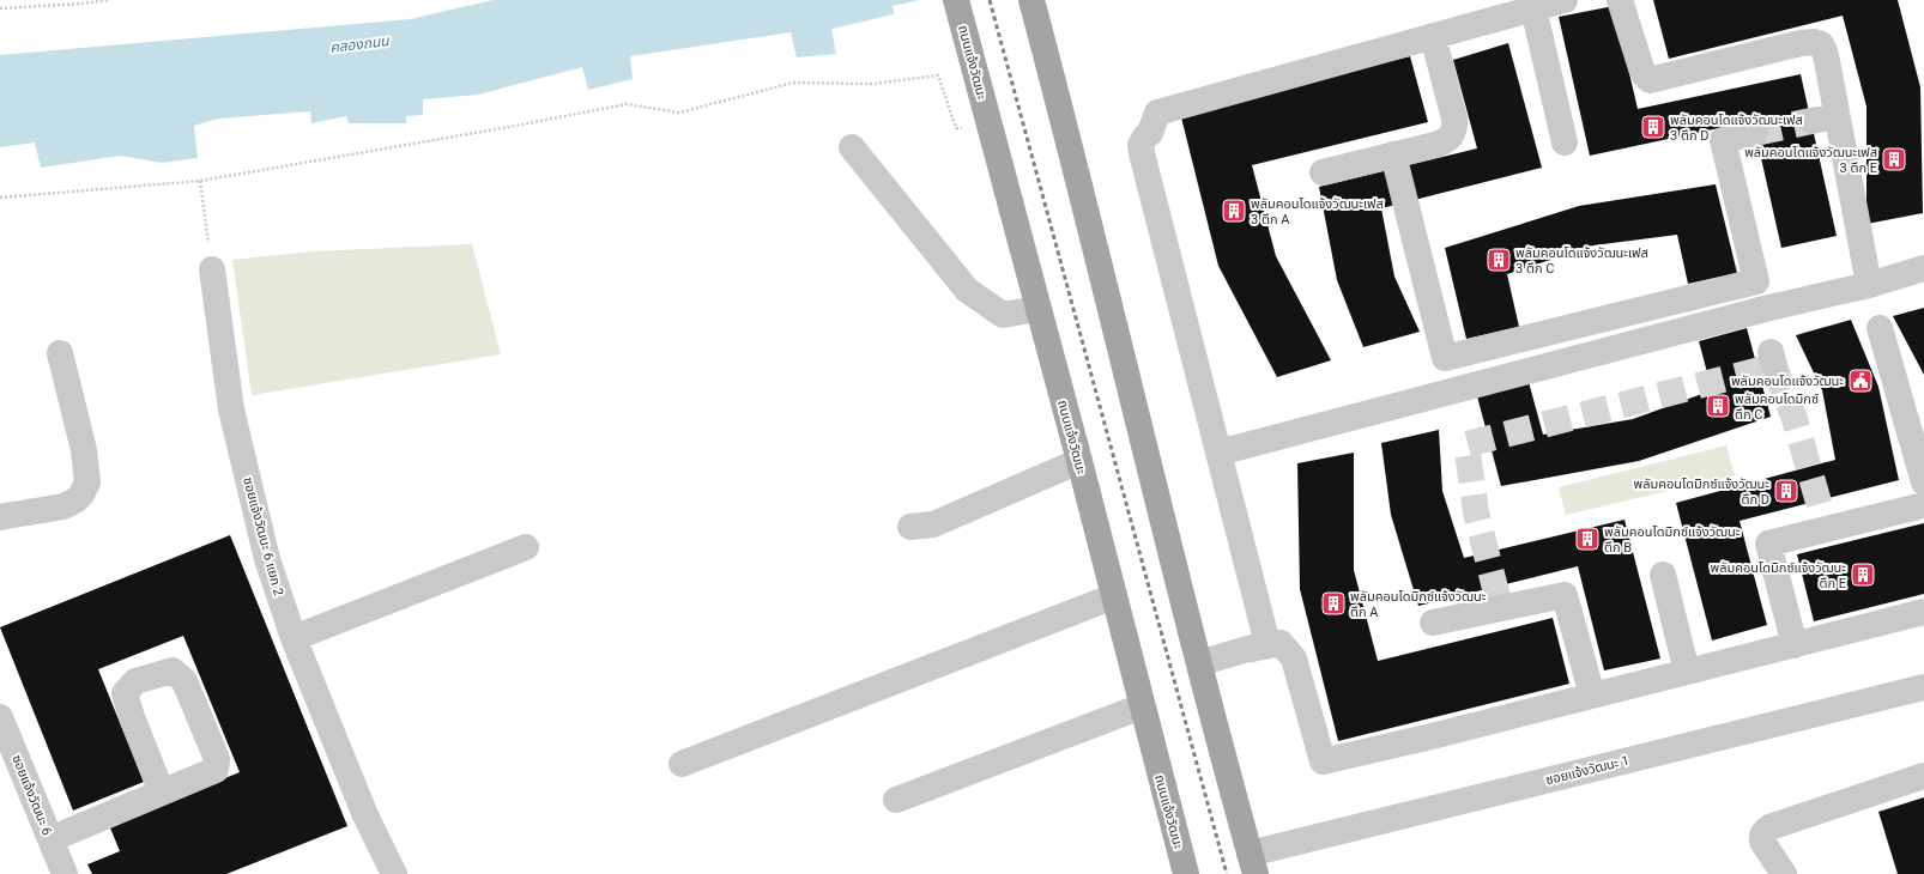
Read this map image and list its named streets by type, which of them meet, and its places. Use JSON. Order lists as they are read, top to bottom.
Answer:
{
  "streets": {
    "main road": ["ถนนแจ้งวัฒนะ"],
    "street": ["ซอยแจ้งวัฒนะ 6 แยก 2", "ซอยแจ้งวัฒนะ 1", "ซอยแจ้งวัฒนะ 6"]
  },
  "water": ["คลองถนน"],
  "places": {
    "building": [
      "พลัมคอนโดแจ้งวัฒนะเฟส 3 ตึก D",
      "พลัมคอนโดแจ้งวัฒนะเฟส 3 ตึก E",
      "พลัมคอนโดแจ้งวัฒนะเฟส 3 ตึก A",
      "พลัมคอนโดแจ้งวัฒนะเฟส 3 ตึก C",
      "พลัมคอนโดมิกซ์ ตึก C",
      "พลัมคอนโดมิกซ์แจ้งวัฒนะ ตึก D",
      "พลัมคอนโดมิกซ์แจ้งวัฒนะ ตึก B",
      "พลัมคอนโดมิกซ์แจ้งวัฒนะ ตึก E",
      "พลัมคอนโดมิกซ์แจ้งวัฒนะ ตึก A"
    ],
    "public building": ["พลัมคอนโดแจ้งวัฒนะ"]
  }
}
